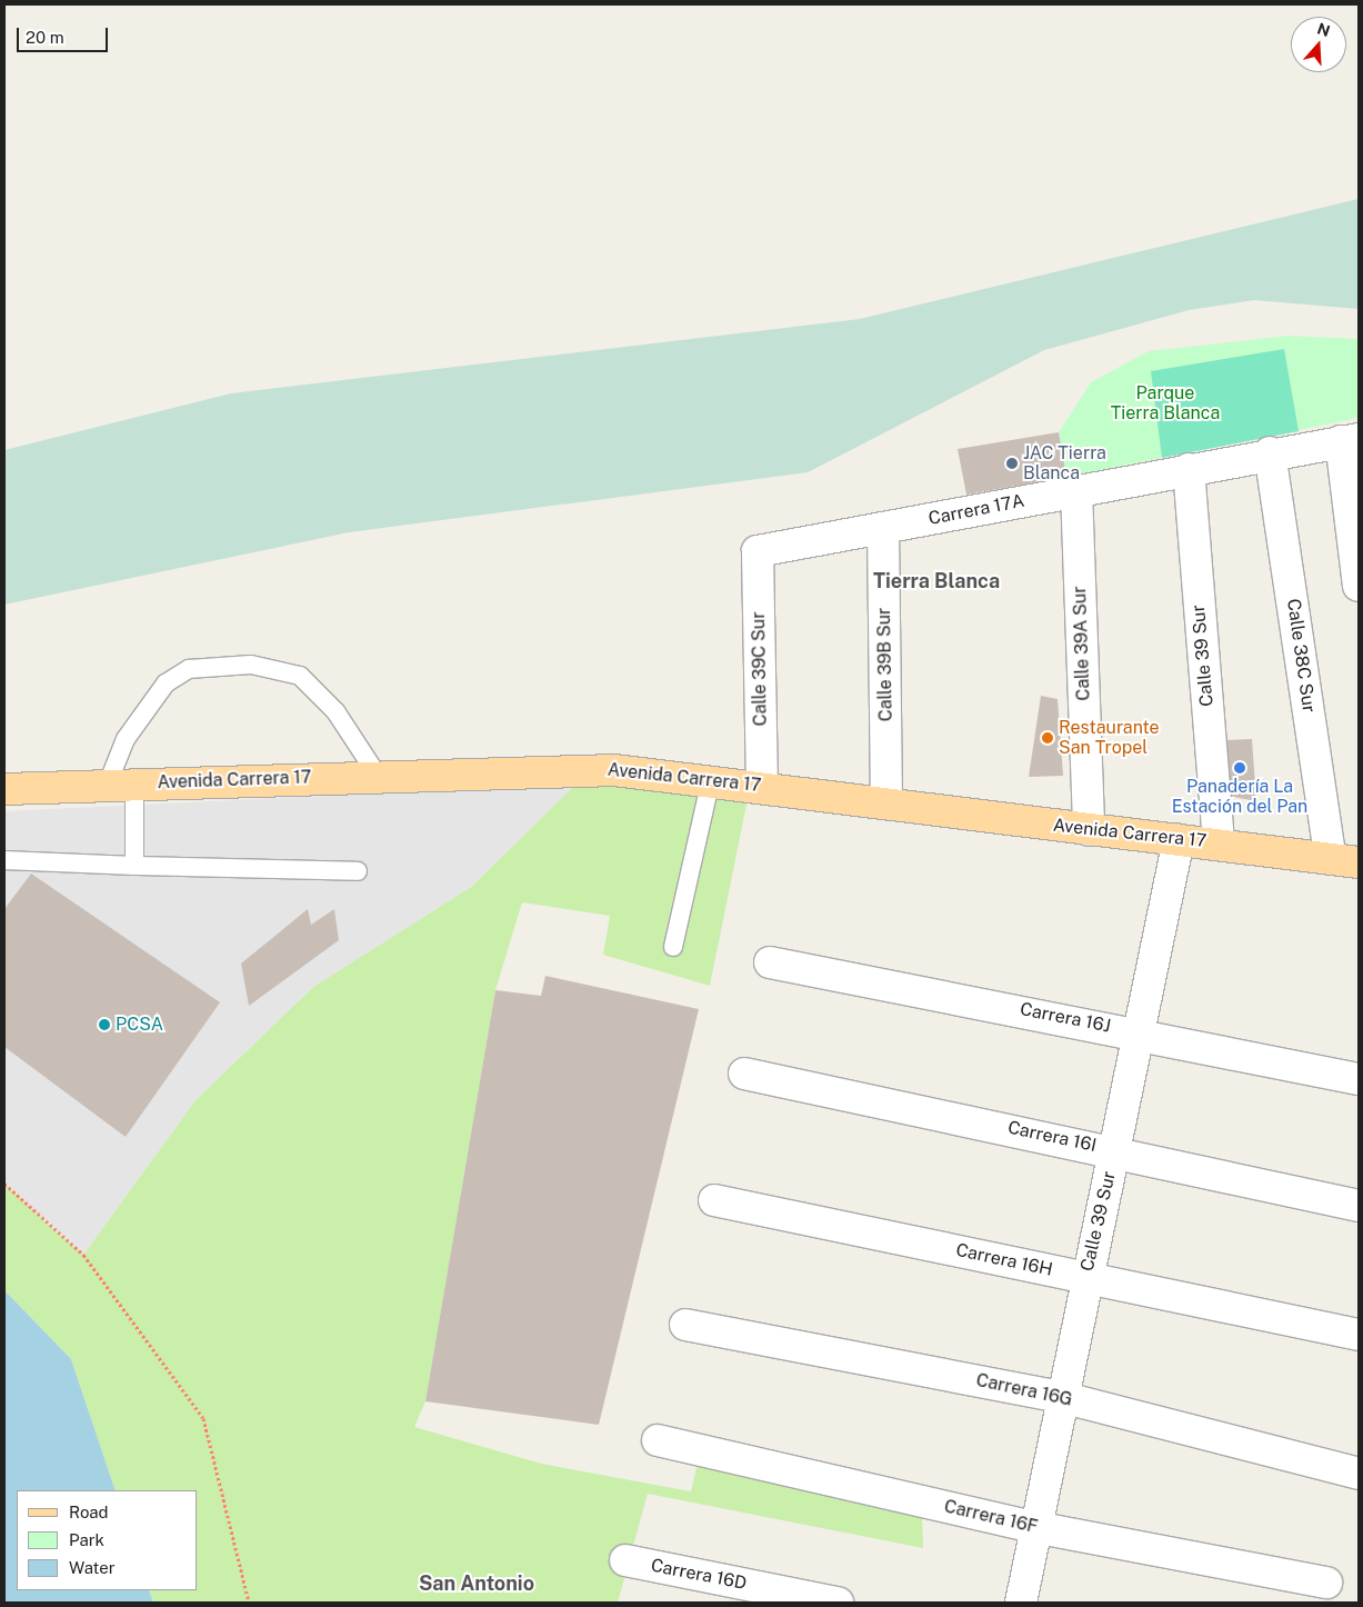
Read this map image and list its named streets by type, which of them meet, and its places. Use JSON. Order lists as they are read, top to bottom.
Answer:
{
  "streets": {
    "main road": ["Avenida Carrera 17"],
    "street": [
      "Carrera 17A",
      "Calle 39A Sur",
      "Calle 39 Sur",
      "Calle 38C Sur",
      "Calle 39B Sur",
      "Calle 39C Sur",
      "Carrera 16J",
      "Carrera 16I",
      "Carrera 16H",
      "Carrera 16G",
      "Carrera 16F",
      "Carrera 16D"
    ]
  },
  "crossings": [
    ["Carrera 17A", "Calle 39A Sur"],
    ["Carrera 17A", "Calle 39 Sur"],
    ["Carrera 17A", "Calle 38C Sur"],
    ["Carrera 17A", "Calle 39B Sur"],
    ["Carrera 17A", "Calle 39C Sur"],
    ["Calle 39A Sur", "Avenida Carrera 17"],
    ["Calle 39 Sur", "Avenida Carrera 17"],
    ["Calle 39 Sur", "Carrera 16J"],
    ["Calle 39 Sur", "Carrera 16I"],
    ["Calle 39 Sur", "Carrera 16H"],
    ["Calle 39 Sur", "Carrera 16G"],
    ["Calle 39 Sur", "Carrera 16F"],
    ["Calle 38C Sur", "Avenida Carrera 17"],
    ["Calle 39B Sur", "Avenida Carrera 17"],
    ["Calle 39C Sur", "Avenida Carrera 17"]
  ],
  "districts": ["Tierra Blanca", "San Antonio"],
  "parks": ["Parque Tierra Blanca"],
  "places": [
    "JAC Tierra Blanca",
    "Restaurante San Tropel",
    "Panadería La Estación del Pan",
    "PCSA"
  ],
  "legend": ["Road", "Park", "Water"],
  "scale_bar": "20 m",
  "north": "top"
}
